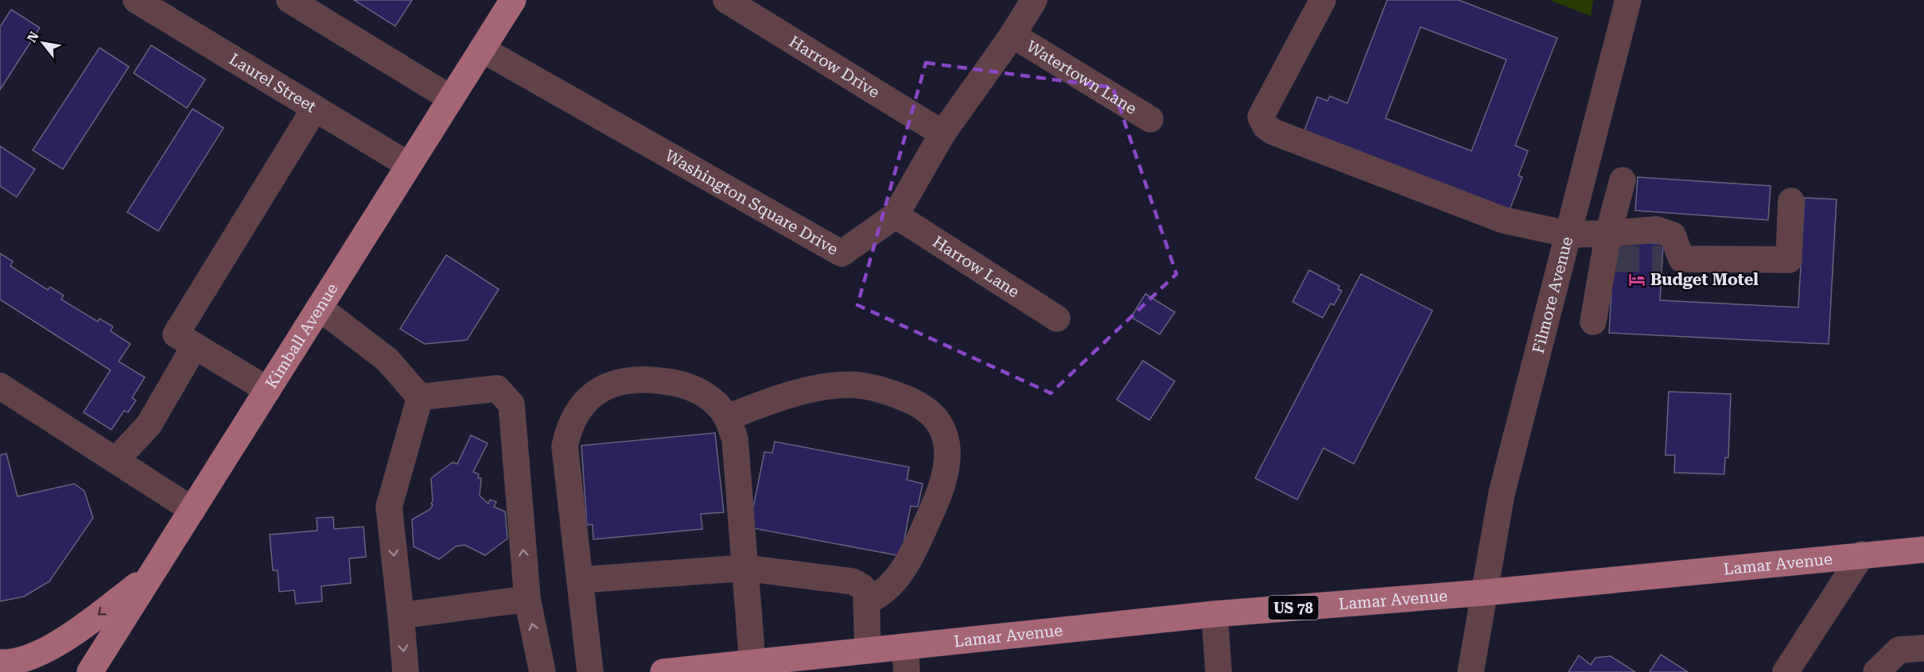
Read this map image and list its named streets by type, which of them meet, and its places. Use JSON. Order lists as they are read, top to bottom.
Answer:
{
  "streets": {
    "main road": ["Kimball Avenue", "Lamar Avenue", "US 78"],
    "street": [
      "Harrow Drive",
      "Watertown Lane",
      "Laurel Street",
      "Washington Square Drive",
      "Harrow Lane",
      "Filmore Avenue"
    ]
  },
  "crossings": [
    ["Harrow Drive", "Washington Square Drive"],
    ["Watertown Lane", "Washington Square Drive"],
    ["Laurel Street", "Kimball Avenue"],
    ["Washington Square Drive", "Harrow Lane"],
    ["Washington Square Drive", "Kimball Avenue"],
    ["Filmore Avenue", "Lamar Avenue"]
  ],
  "places": {
    "hotel": ["Budget Motel"]
  },
  "north": "top left"
}
